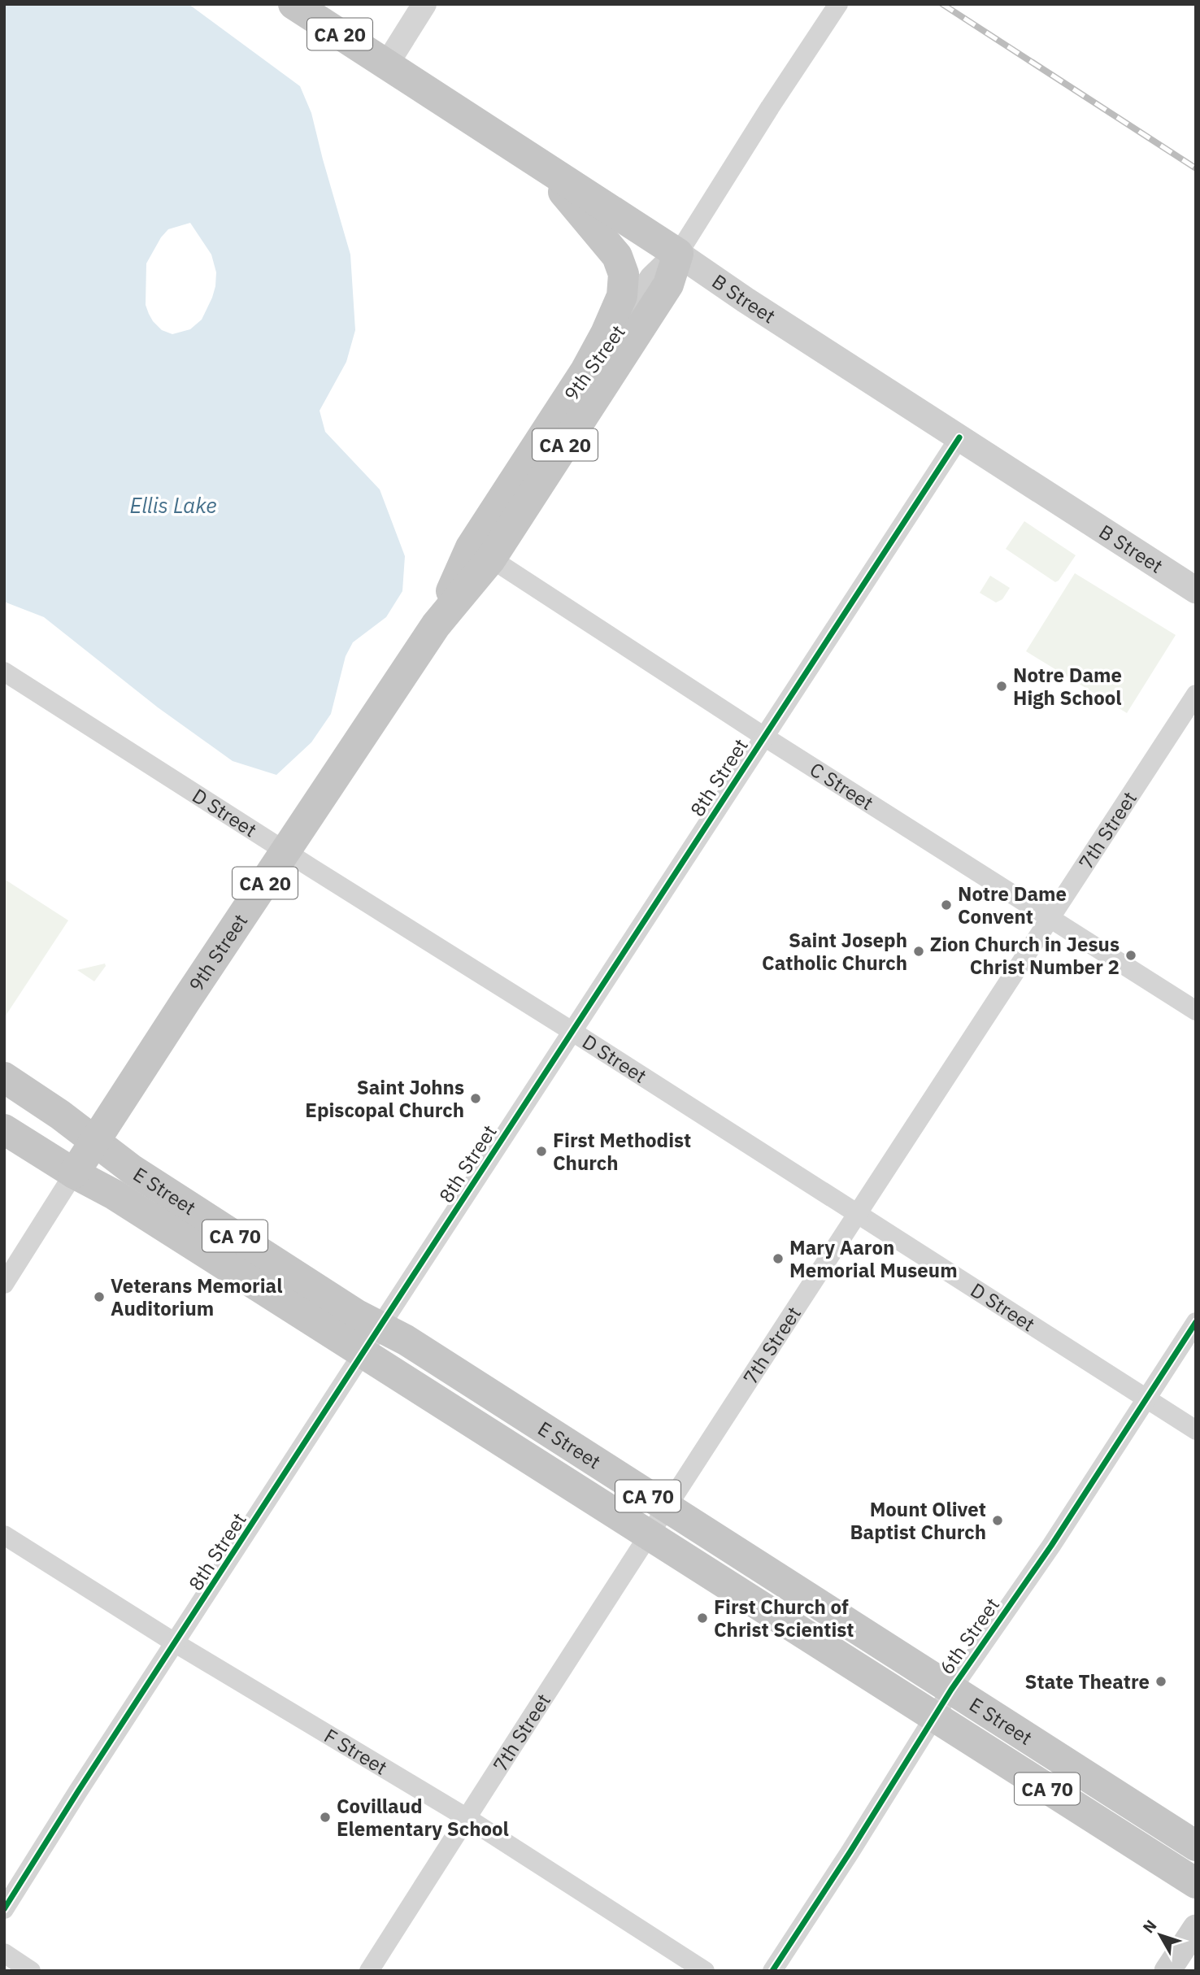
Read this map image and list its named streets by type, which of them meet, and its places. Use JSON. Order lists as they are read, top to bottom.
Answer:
{
  "streets": {
    "highway": [
      "CA 20",
      "B Street",
      "9th Street",
      "E Street",
      "CA 70"
    ],
    "street": [
      "8th Street",
      "C Street",
      "D Street",
      "7th Street",
      "6th Street",
      "F Street"
    ]
  },
  "crossings": [
    ["CA 20", "B Street"],
    ["CA 20", "9th Street"],
    ["B Street", "9th Street"],
    ["B Street", "8th Street"],
    ["9th Street", "C Street"],
    ["9th Street", "D Street"],
    ["9th Street", "E Street"],
    ["8th Street", "C Street"],
    ["8th Street", "D Street"],
    ["8th Street", "E Street"],
    ["8th Street", "F Street"],
    ["C Street", "7th Street"],
    ["D Street", "7th Street"],
    ["D Street", "6th Street"],
    ["7th Street", "E Street"],
    ["7th Street", "F Street"],
    ["E Street", "6th Street"]
  ],
  "water": ["Ellis Lake"],
  "places": [
    "Notre Dame High School",
    "Notre Dame Convent",
    "Saint Joseph Catholic Church",
    "Zion Church in Jesus Christ Number 2",
    "Saint Johns Episcopal Church",
    "First Methodist Church",
    "Mary Aaron Memorial Museum",
    "Veterans Memorial Auditorium",
    "Mount Olivet Baptist Church",
    "First Church of Christ Scientist",
    "State Theatre",
    "Covillaud Elementary School"
  ],
  "north": "top left"
}
